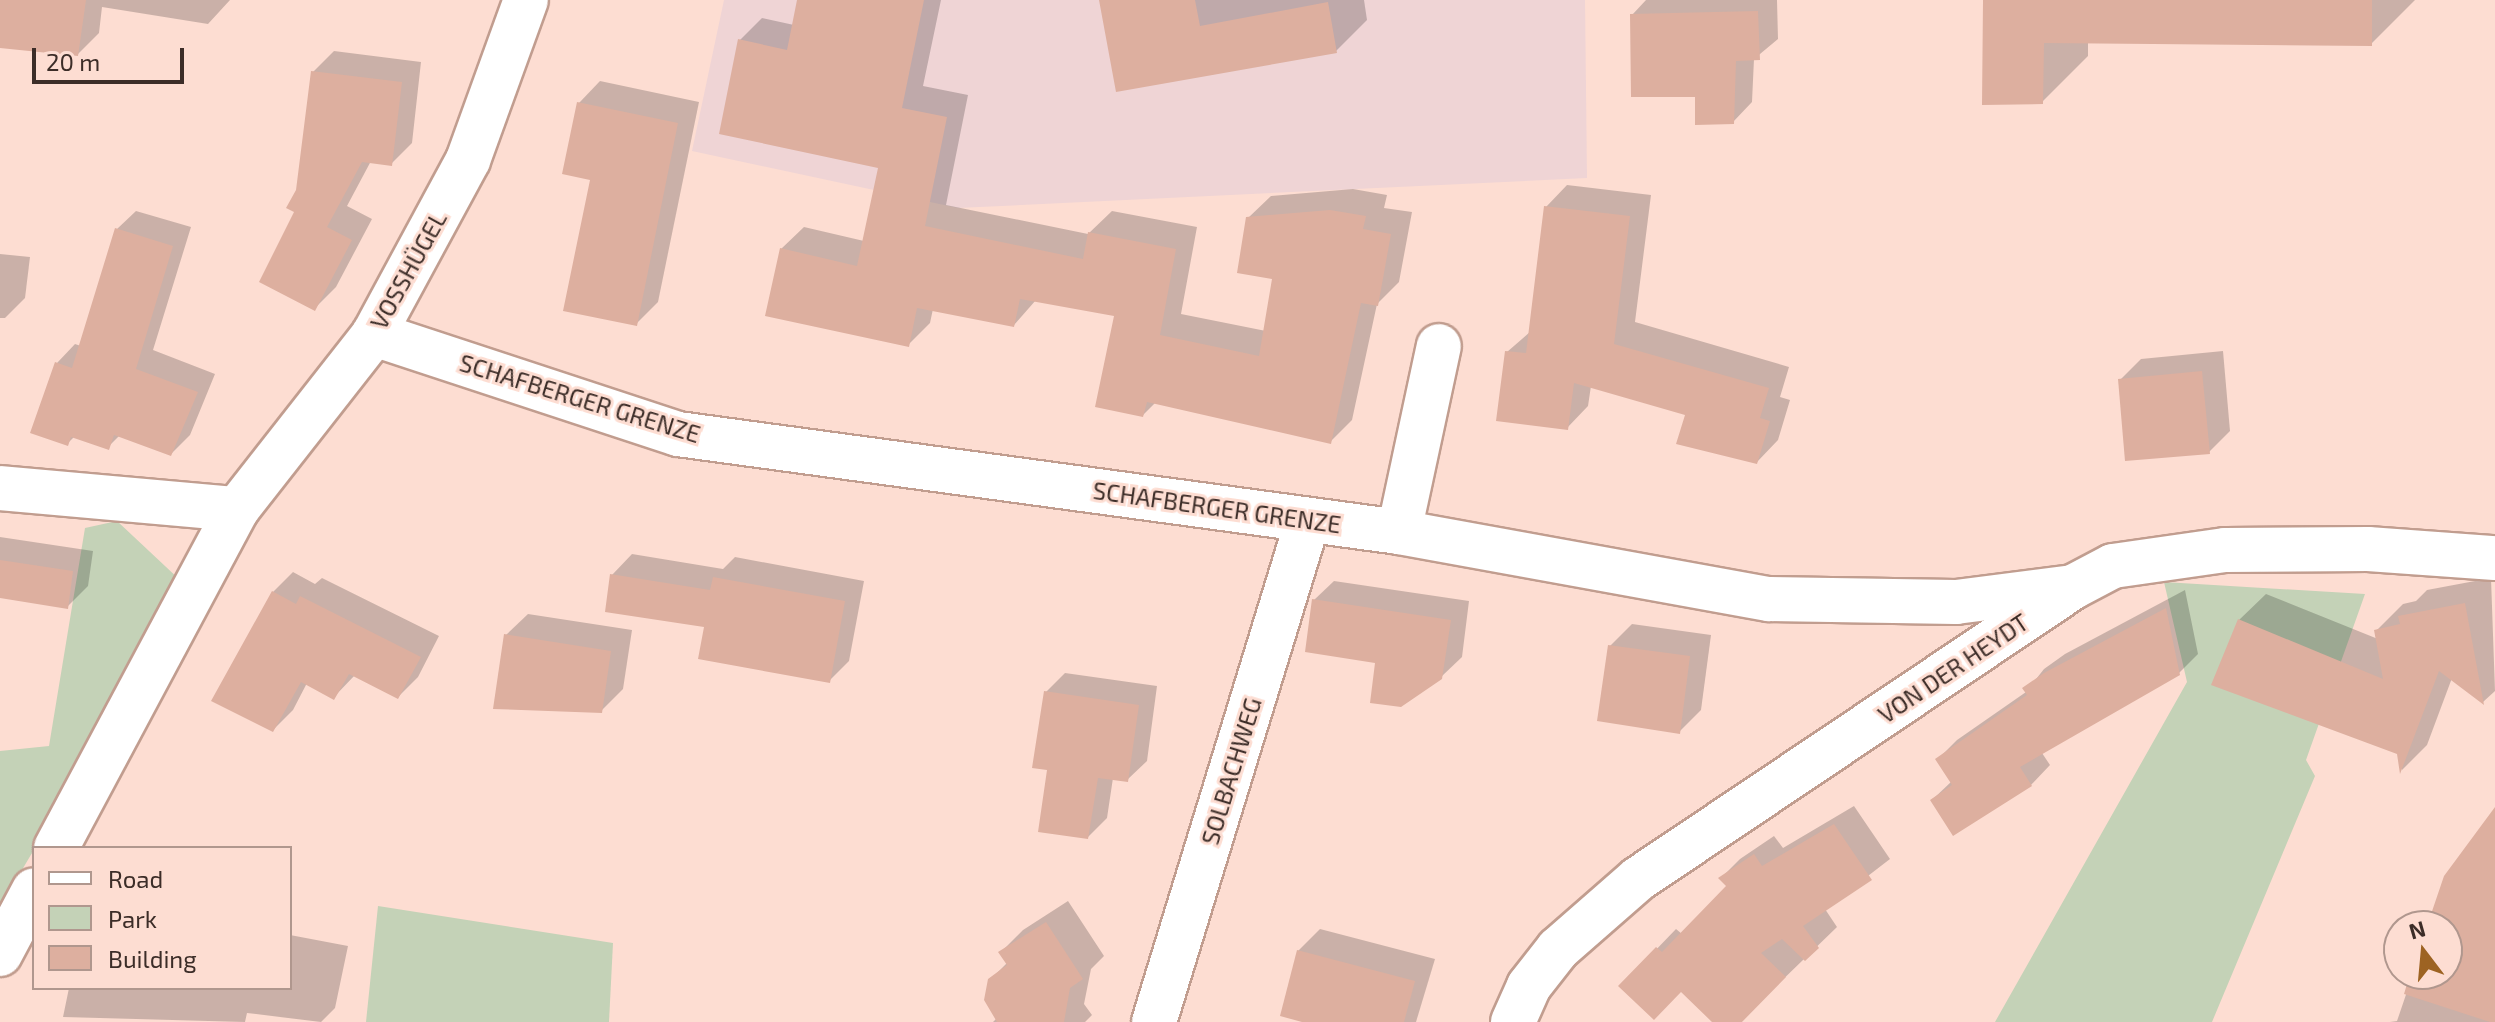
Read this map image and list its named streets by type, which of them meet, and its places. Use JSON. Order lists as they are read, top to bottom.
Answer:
{
  "streets": {
    "street": [
      "VOSSHÜGEL",
      "SCHAFBERGER GRENZE",
      "VON DER HEYDT",
      "SOLBACHWEG"
    ]
  },
  "crossings": [
    ["VOSSHÜGEL", "SCHAFBERGER GRENZE"],
    ["SCHAFBERGER GRENZE", "VON DER HEYDT"],
    ["SCHAFBERGER GRENZE", "SOLBACHWEG"]
  ],
  "legend": ["Road", "Park", "Building"],
  "scale_bar": "20 m",
  "north": "top"
}
